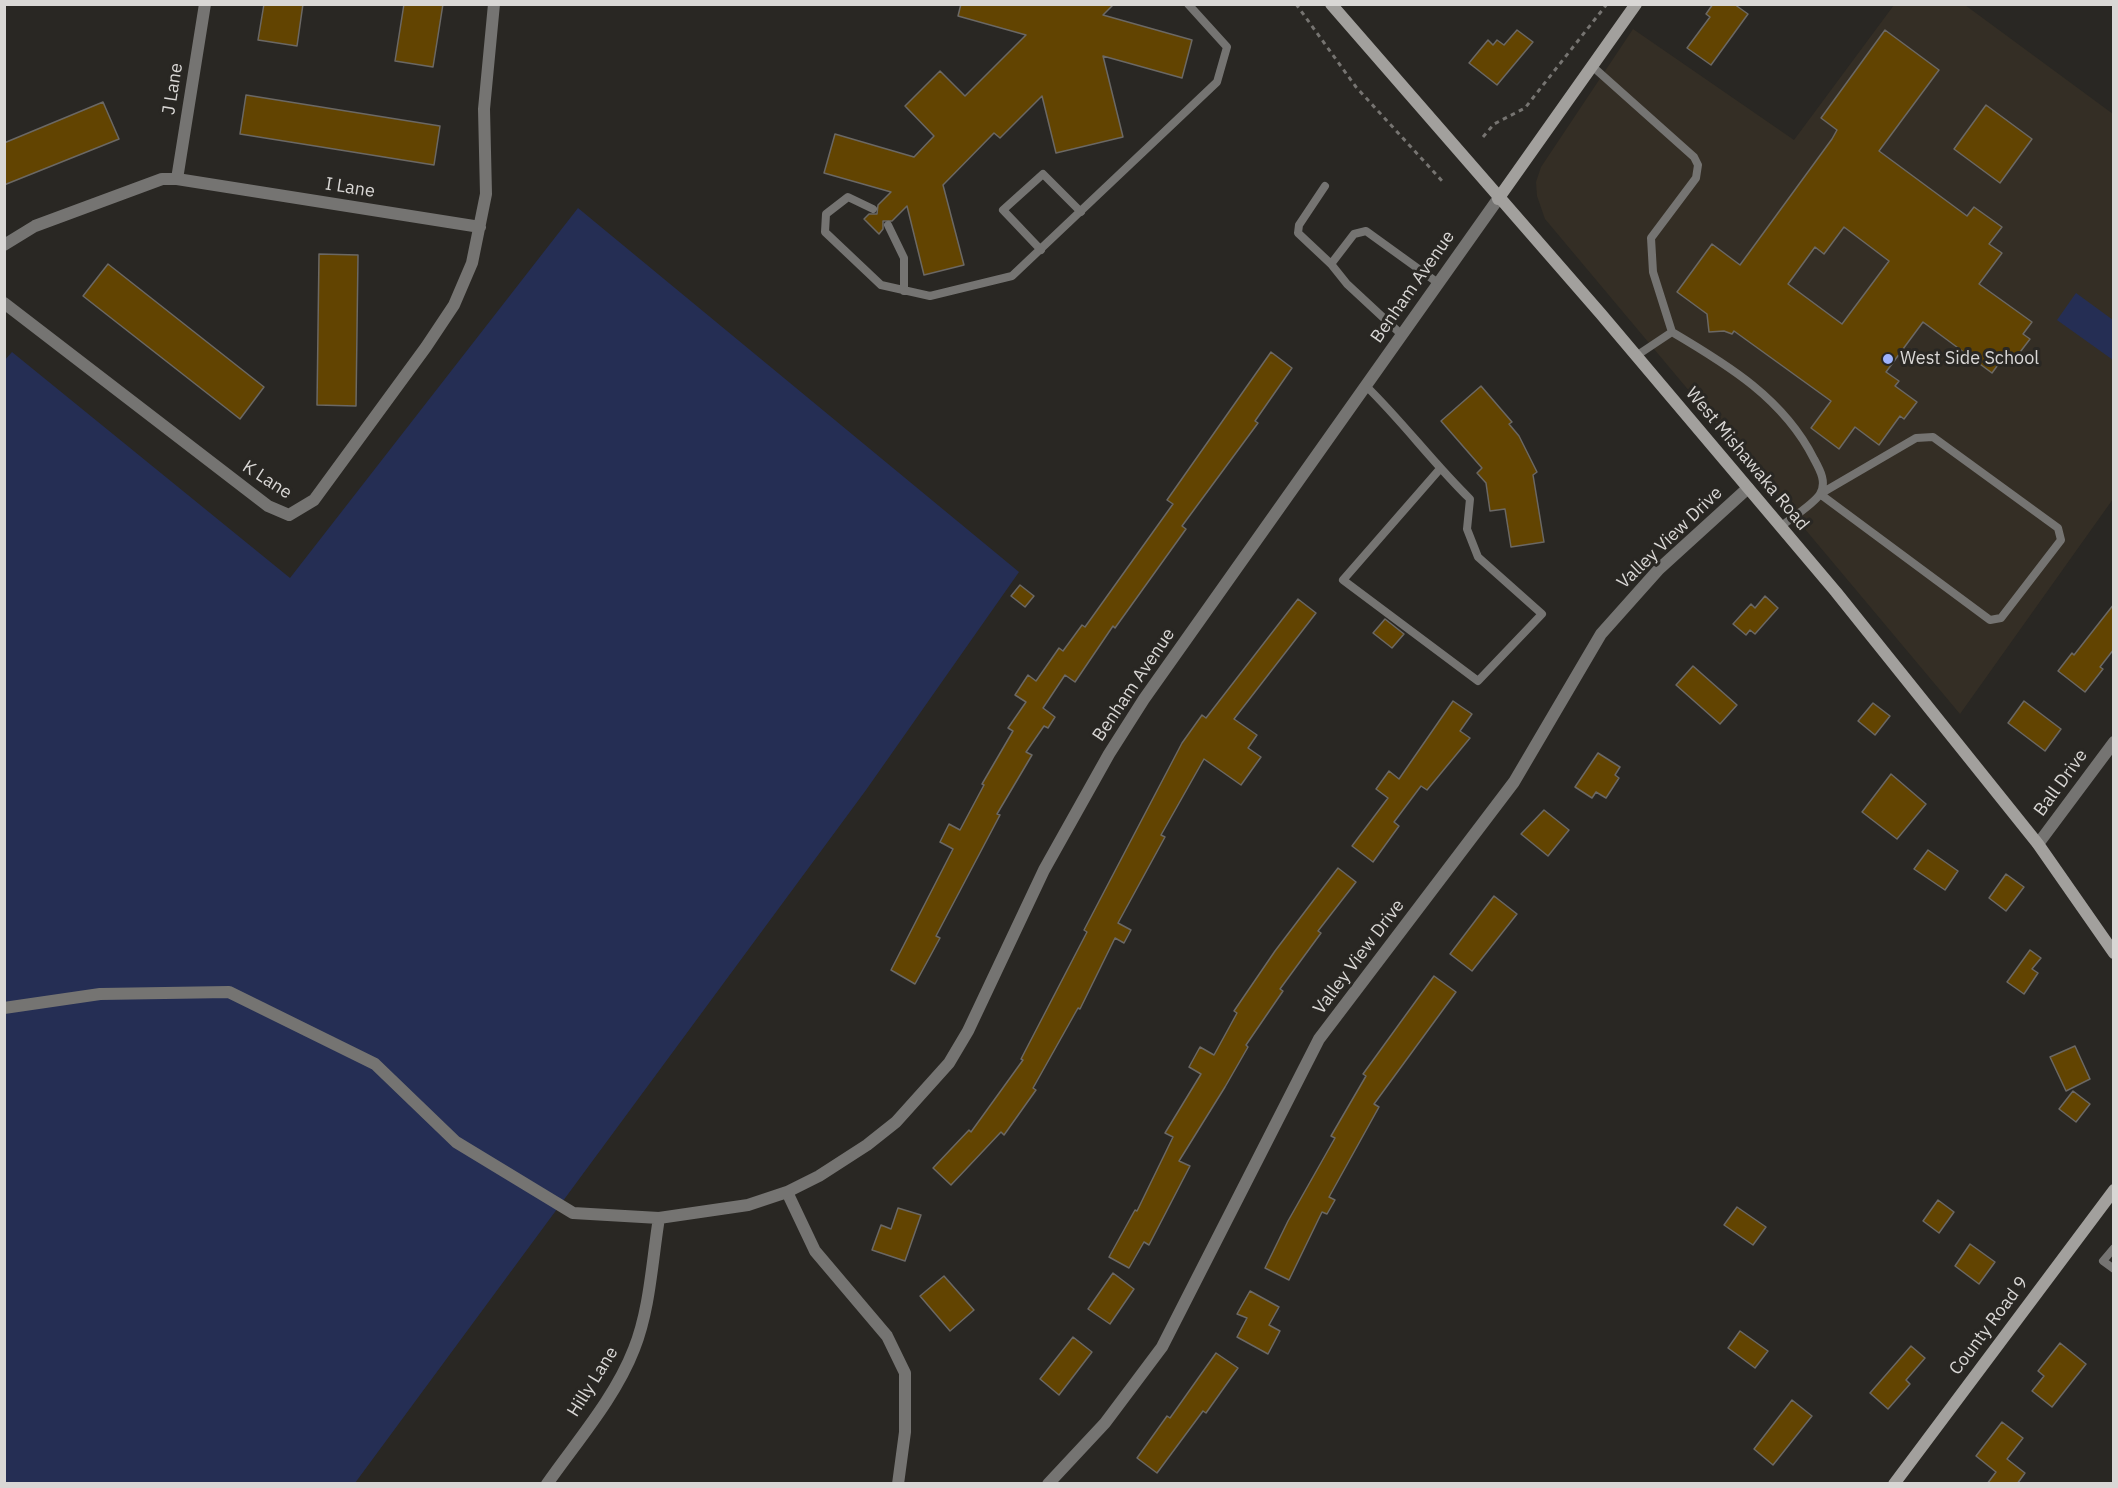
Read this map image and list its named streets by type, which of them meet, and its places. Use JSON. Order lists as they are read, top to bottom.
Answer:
{
  "streets": {
    "main road": ["Benham Avenue", "West Mishawaka Road", "County Road 9"],
    "street": [
      "J Lane",
      "I Lane",
      "K Lane",
      "Valley View Drive",
      "Ball Drive",
      "Hilly Lane"
    ]
  },
  "crossings": [
    ["J Lane", "I Lane"],
    ["I Lane", "K Lane"],
    ["Benham Avenue", "West Mishawaka Road"],
    ["Benham Avenue", "Hilly Lane"],
    ["West Mishawaka Road", "Valley View Drive"],
    ["West Mishawaka Road", "Ball Drive"]
  ],
  "places": ["West Side School"]
}
